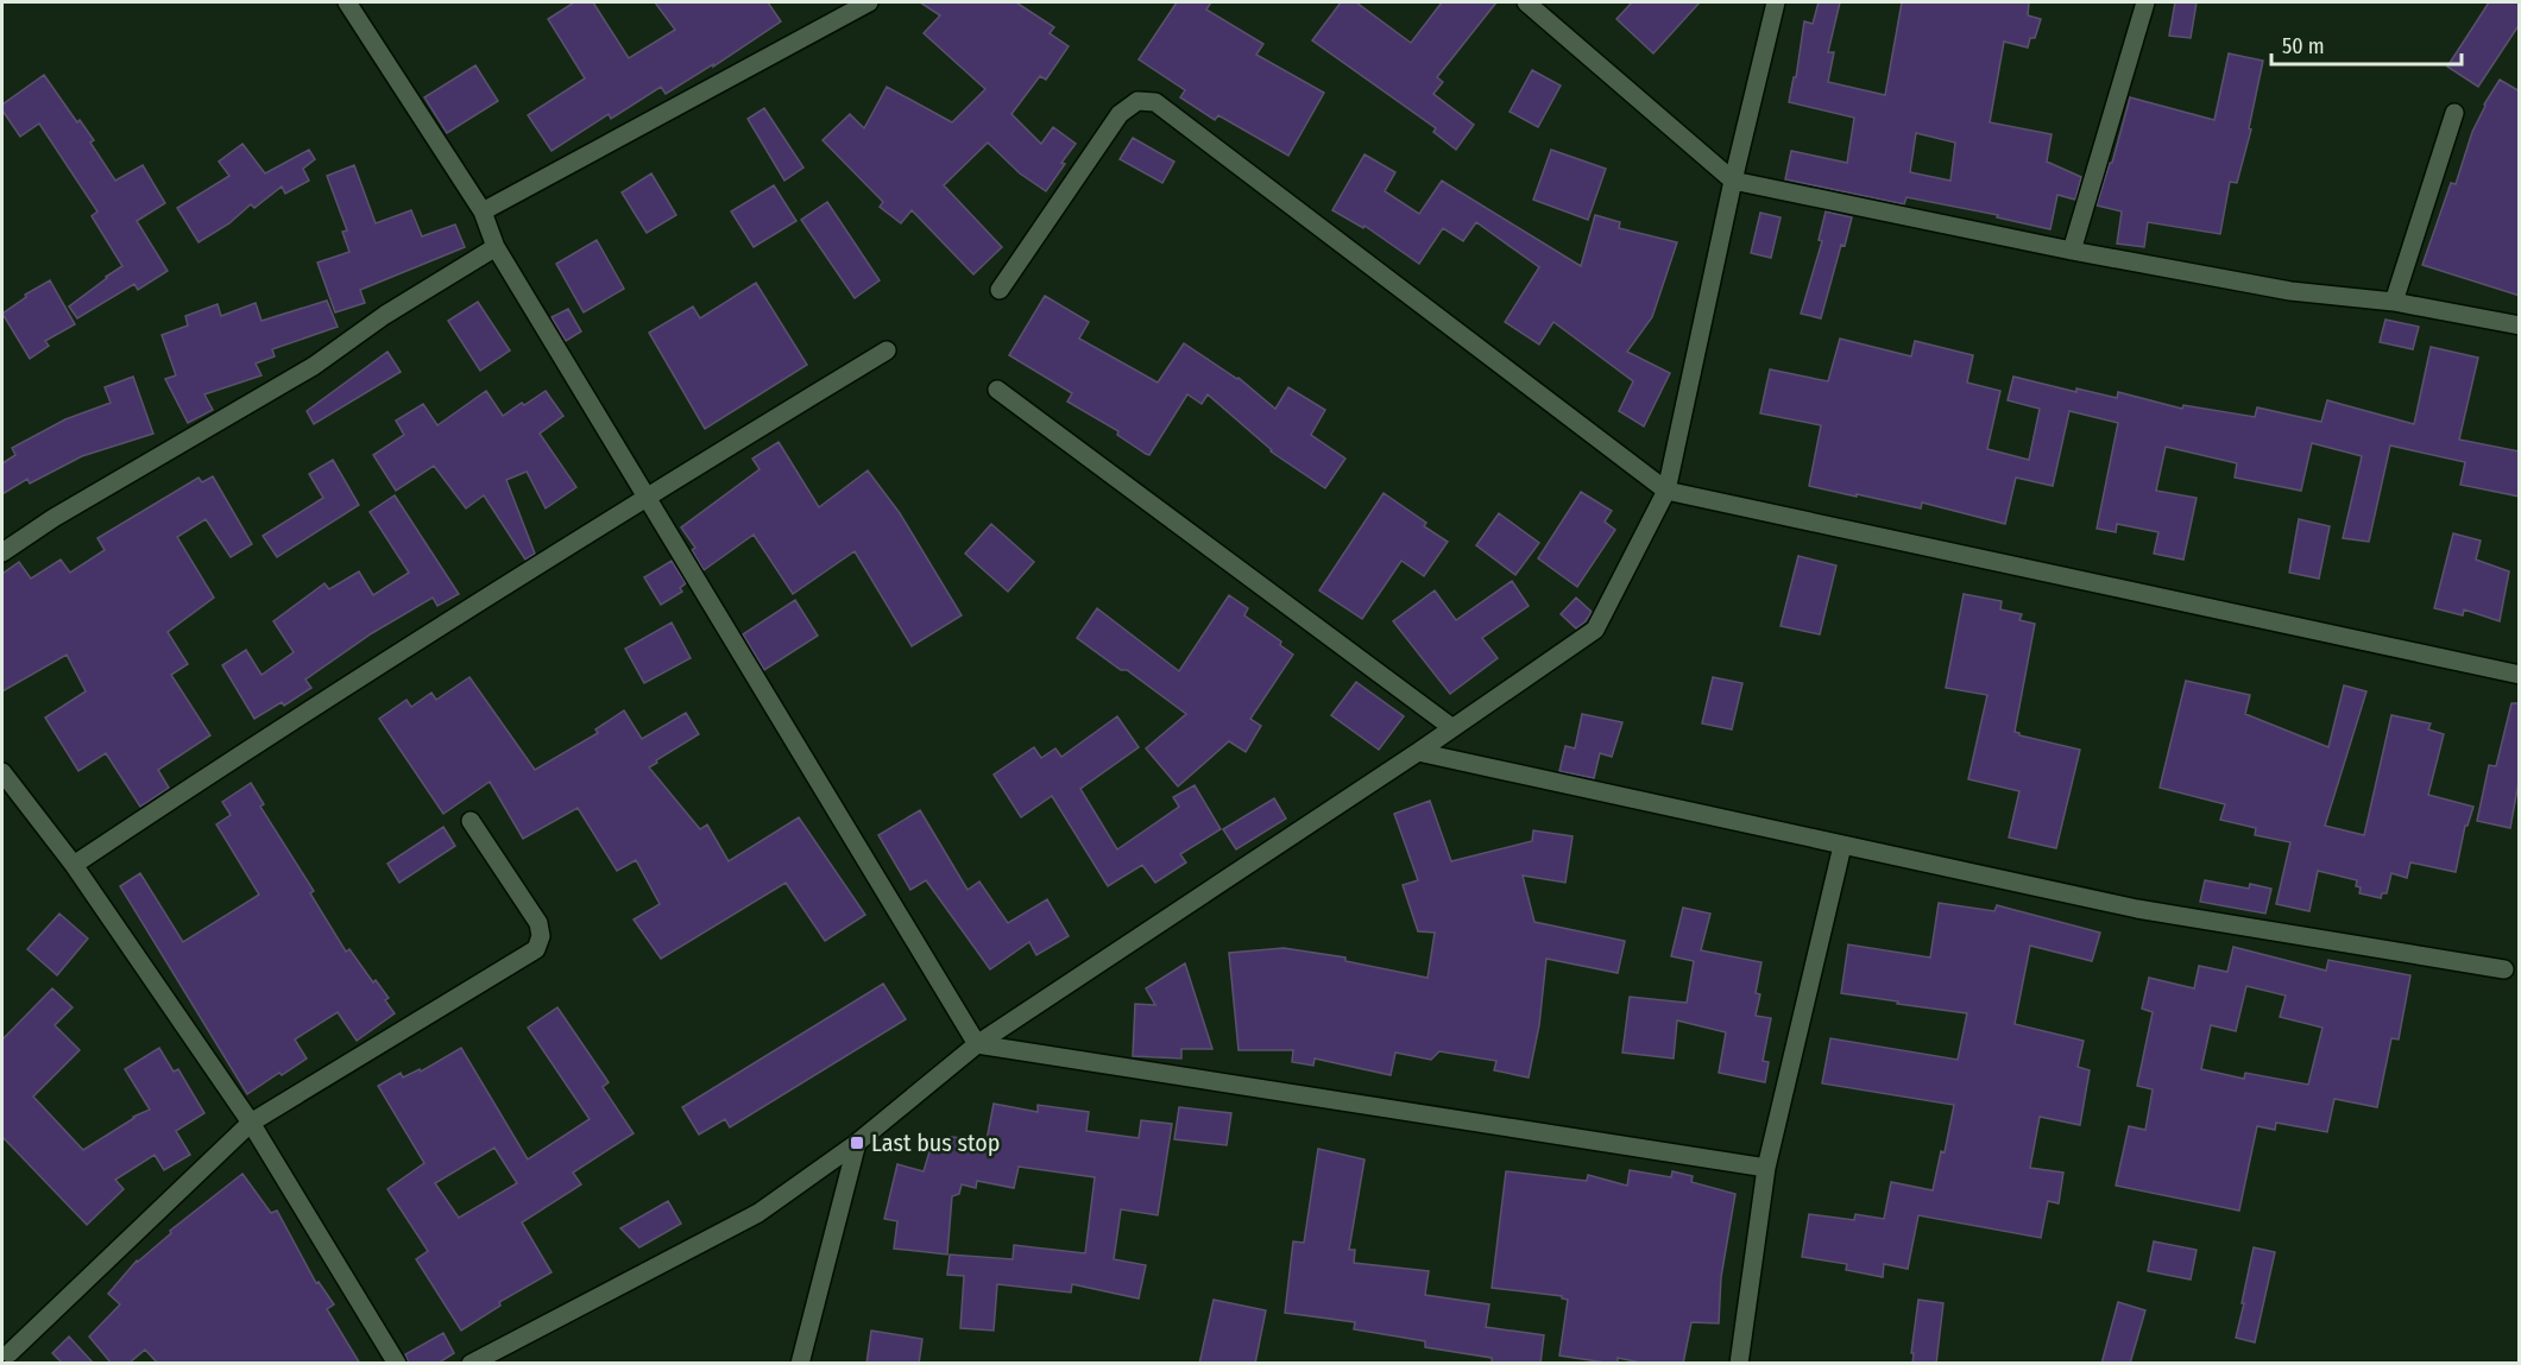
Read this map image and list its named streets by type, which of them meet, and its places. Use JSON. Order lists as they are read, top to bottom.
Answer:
{
  "places": {
    "transit": ["Last bus stop"]
  },
  "scale_bar": "50 m"
}
